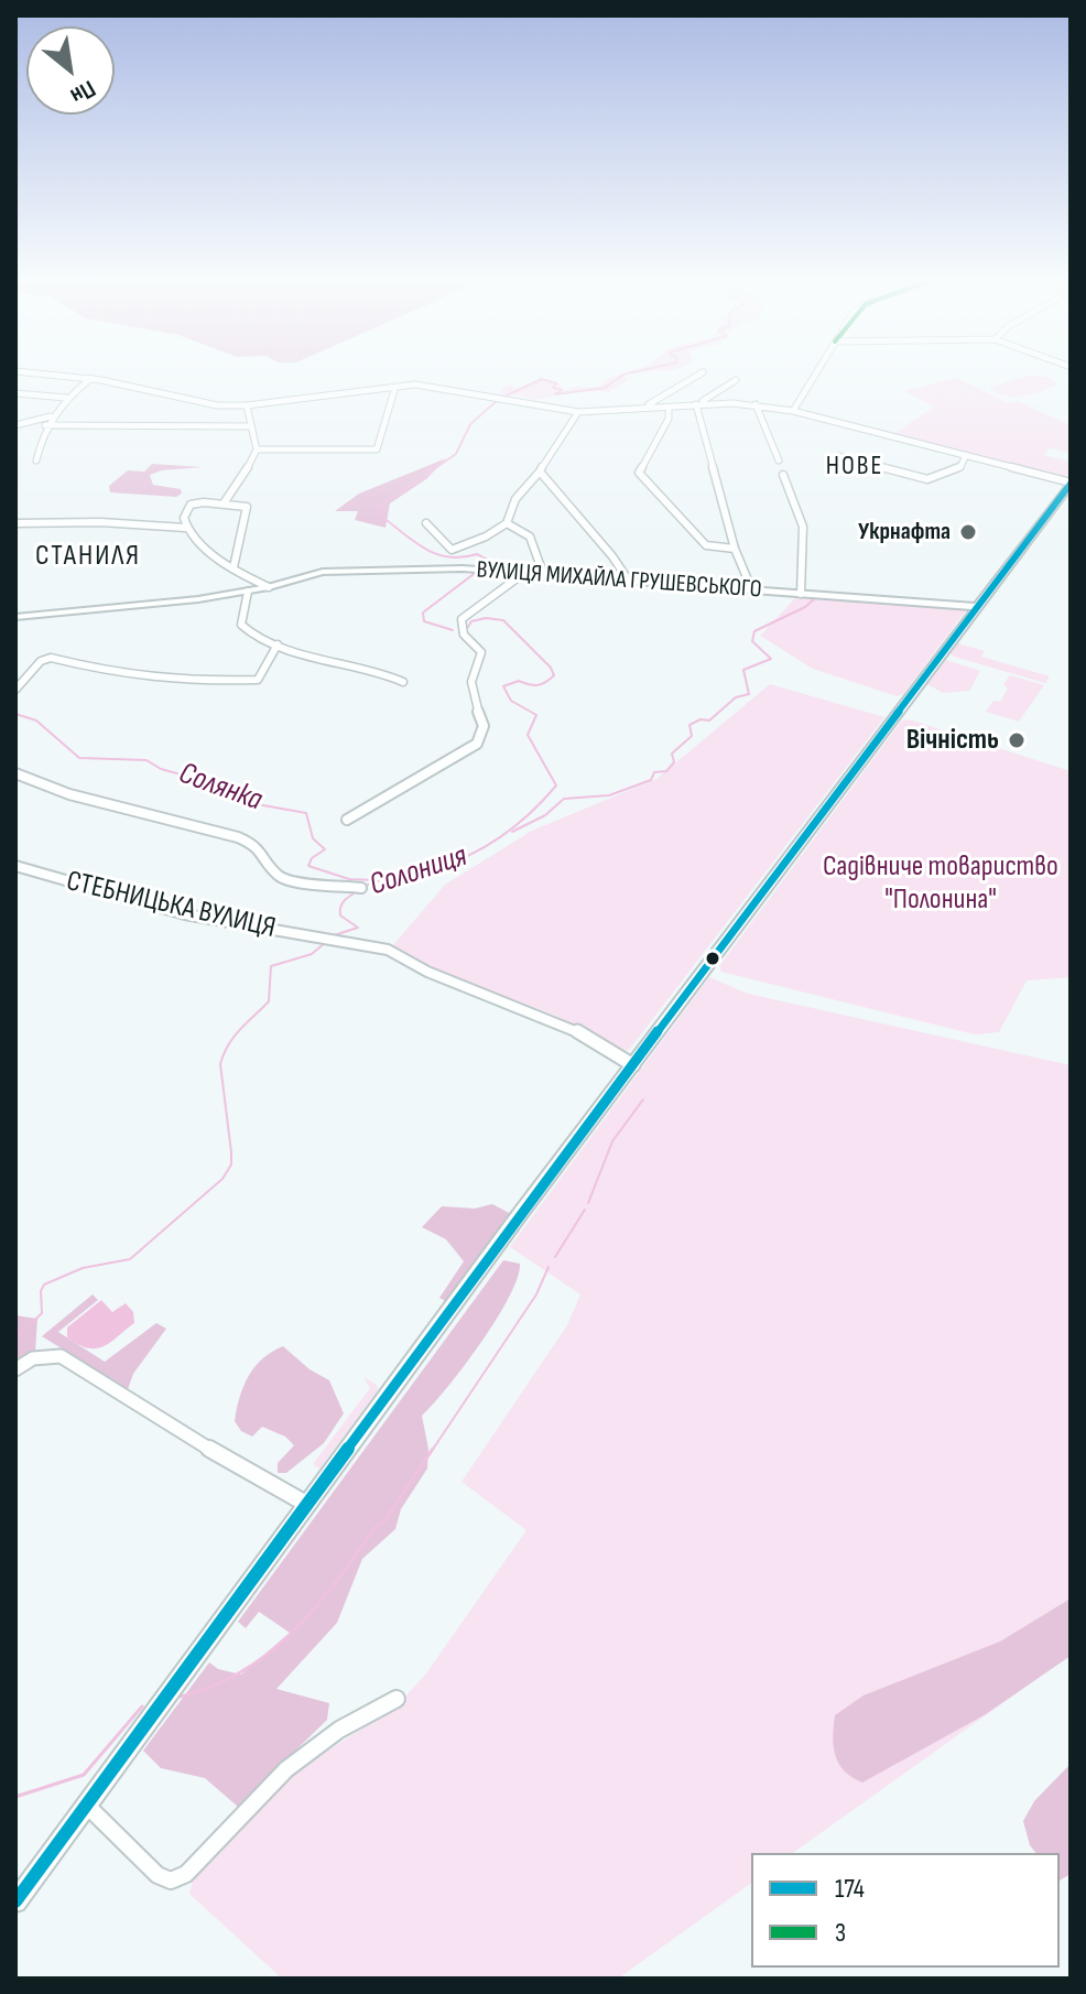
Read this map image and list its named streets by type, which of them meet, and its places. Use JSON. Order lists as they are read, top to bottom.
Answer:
{
  "streets": {
    "street": ["ВУЛИЦЯ МИХАЙЛА ГРУШЕВСЬКОГО", "СТЕБНИЦЬКА ВУЛИЦЯ"]
  },
  "districts": ["НОВЕ", "СТАНИЛЯ"],
  "water": ["Солянка", "Солониця"],
  "parks": ["Садівниче товариство \"Полонина\""],
  "places": ["Укрнафта", "Вічність"],
  "lines": ["transit line 174"],
  "legend": ["174", "3"],
  "north": "bottom right"
}
